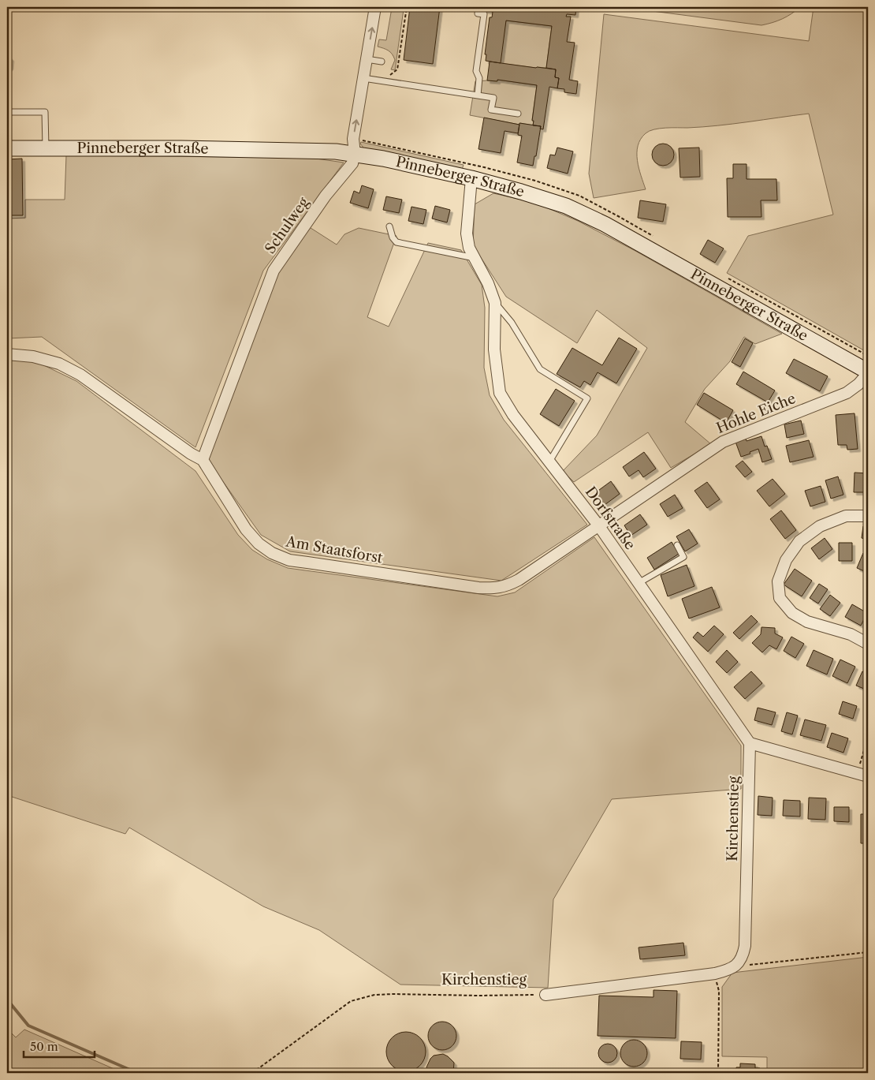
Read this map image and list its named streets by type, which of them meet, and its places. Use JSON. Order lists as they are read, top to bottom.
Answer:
{
  "streets": {
    "main road": ["Pinneberger Straße"],
    "street": [
      "Schulweg",
      "Hohle Eiche",
      "Dorfstraße",
      "Am Staatsforst",
      "Kirchenstieg"
    ]
  },
  "crossings": [
    ["Pinneberger Straße", "Schulweg"],
    ["Pinneberger Straße", "Hohle Eiche"],
    ["Pinneberger Straße", "Dorfstraße"],
    ["Schulweg", "Am Staatsforst"],
    ["Hohle Eiche", "Dorfstraße"],
    ["Hohle Eiche", "Am Staatsforst"],
    ["Dorfstraße", "Am Staatsforst"],
    ["Dorfstraße", "Kirchenstieg"]
  ],
  "scale_bar": "50 m"
}
